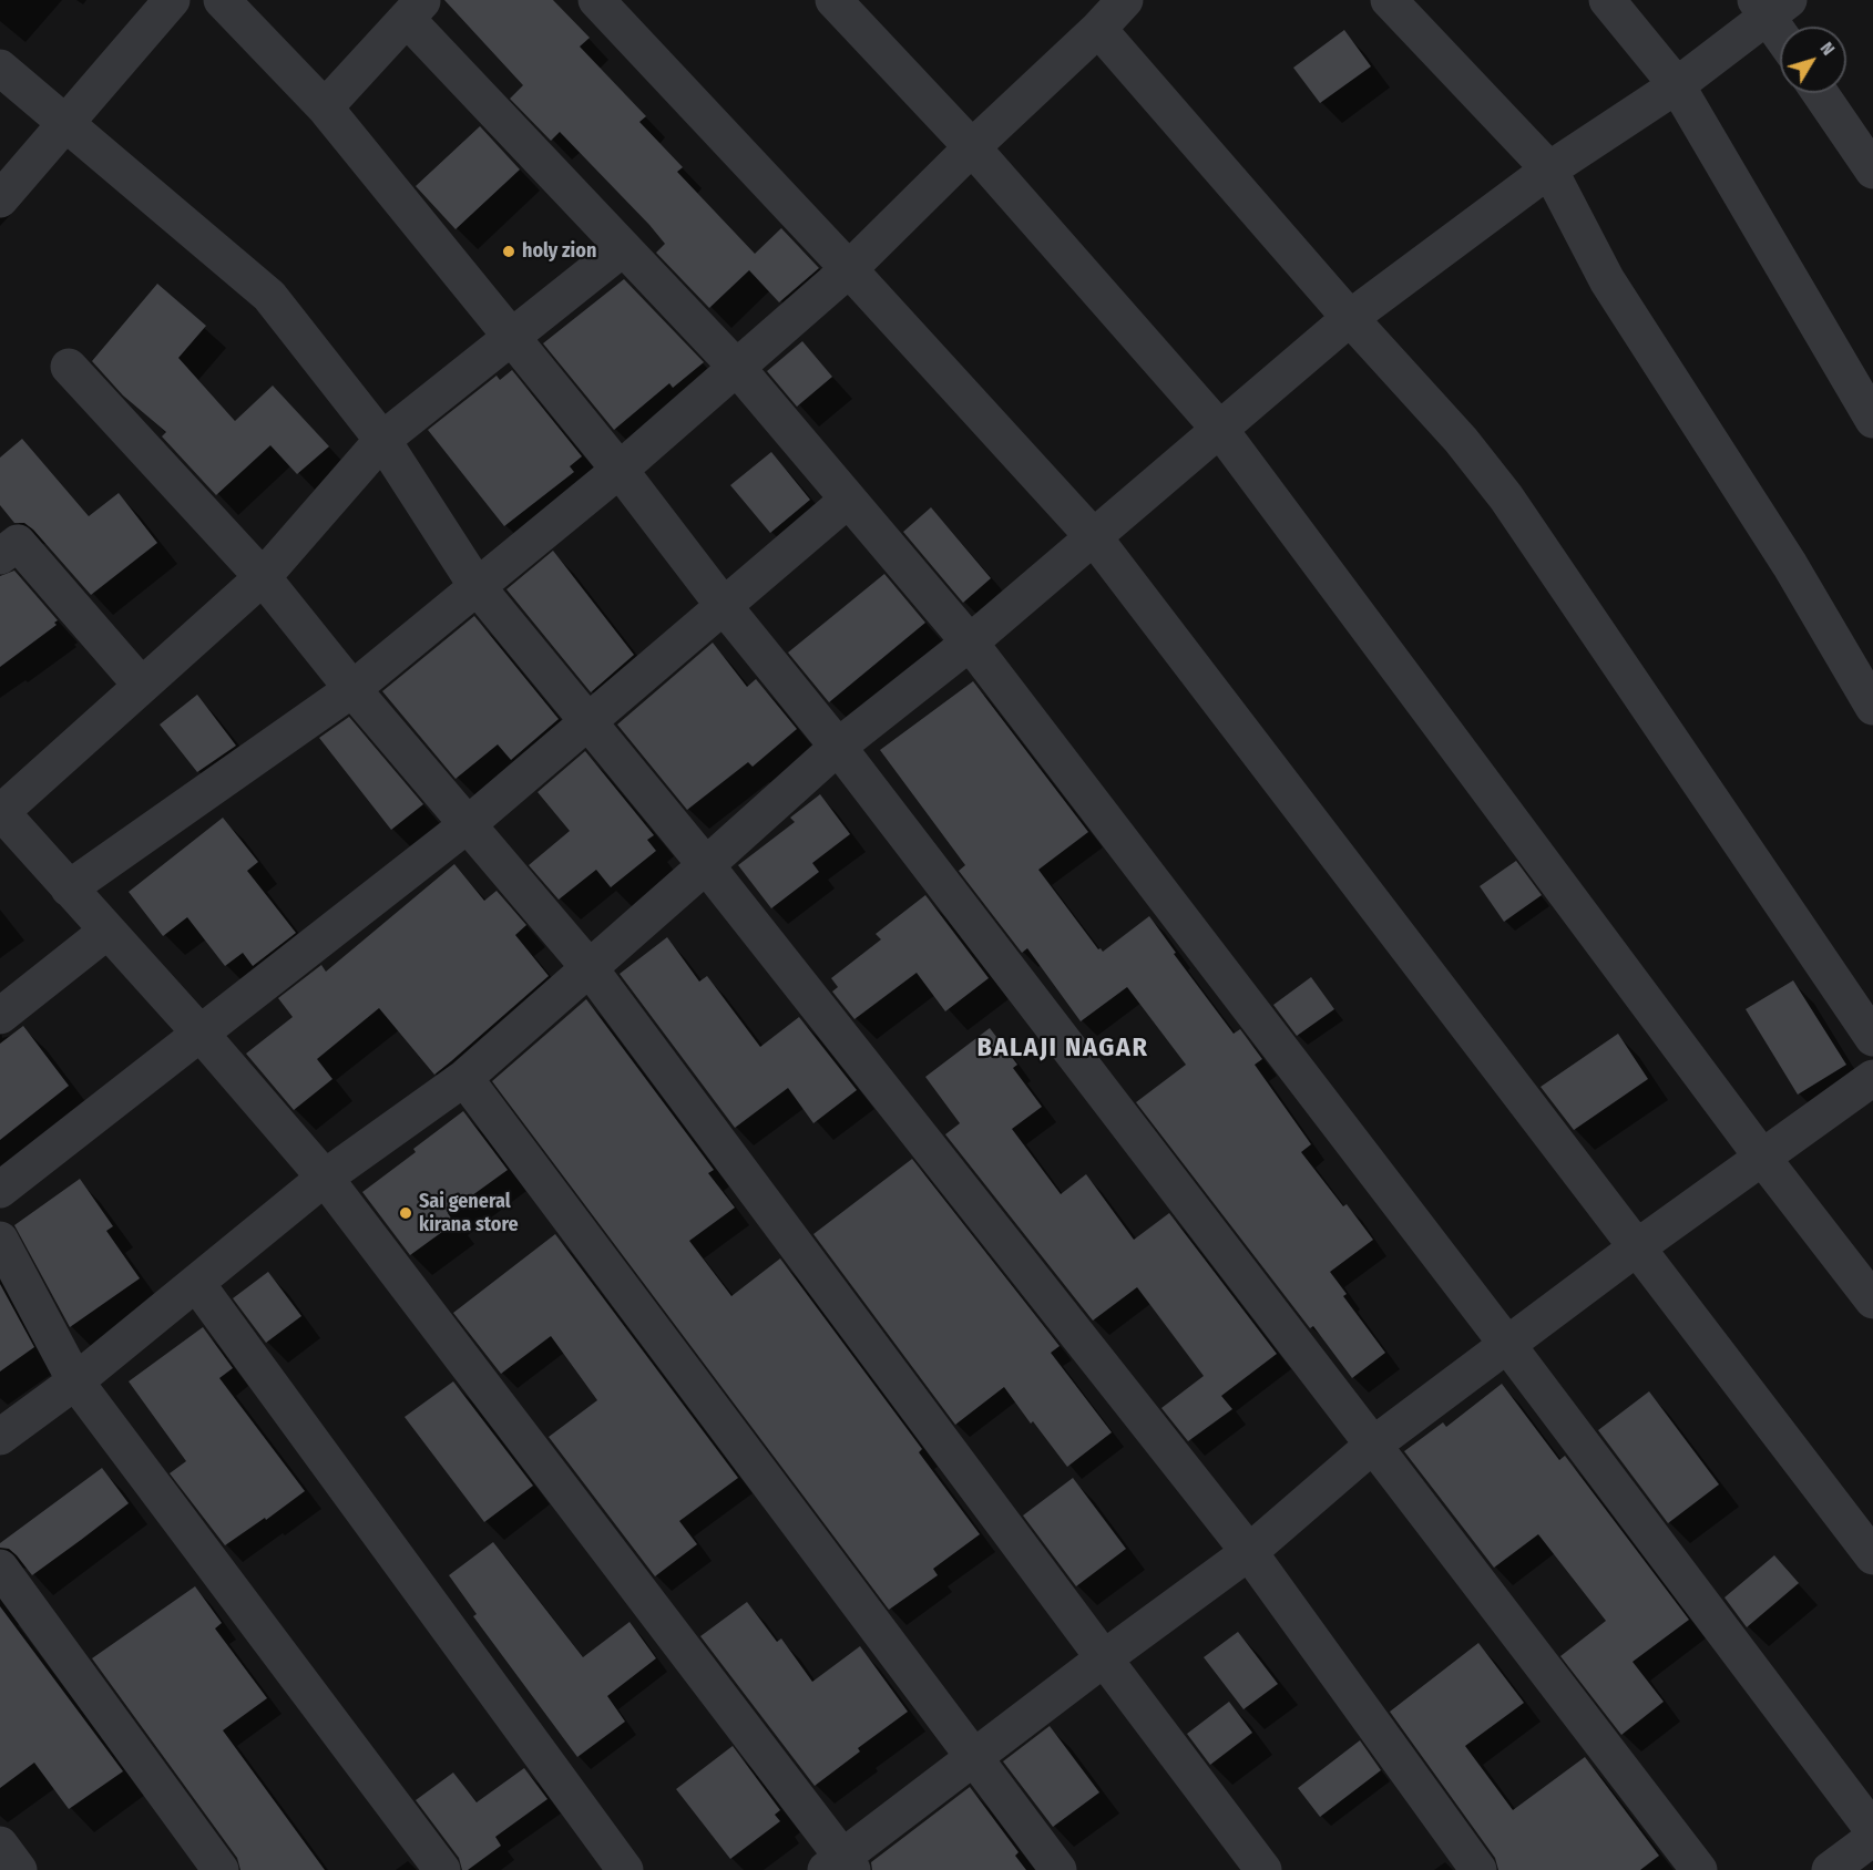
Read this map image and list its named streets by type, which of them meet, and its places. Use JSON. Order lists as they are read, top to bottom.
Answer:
{
  "districts": ["BALAJI NAGAR"],
  "places": ["holy zion", "Sai general kirana store"],
  "north": "top right"
}
